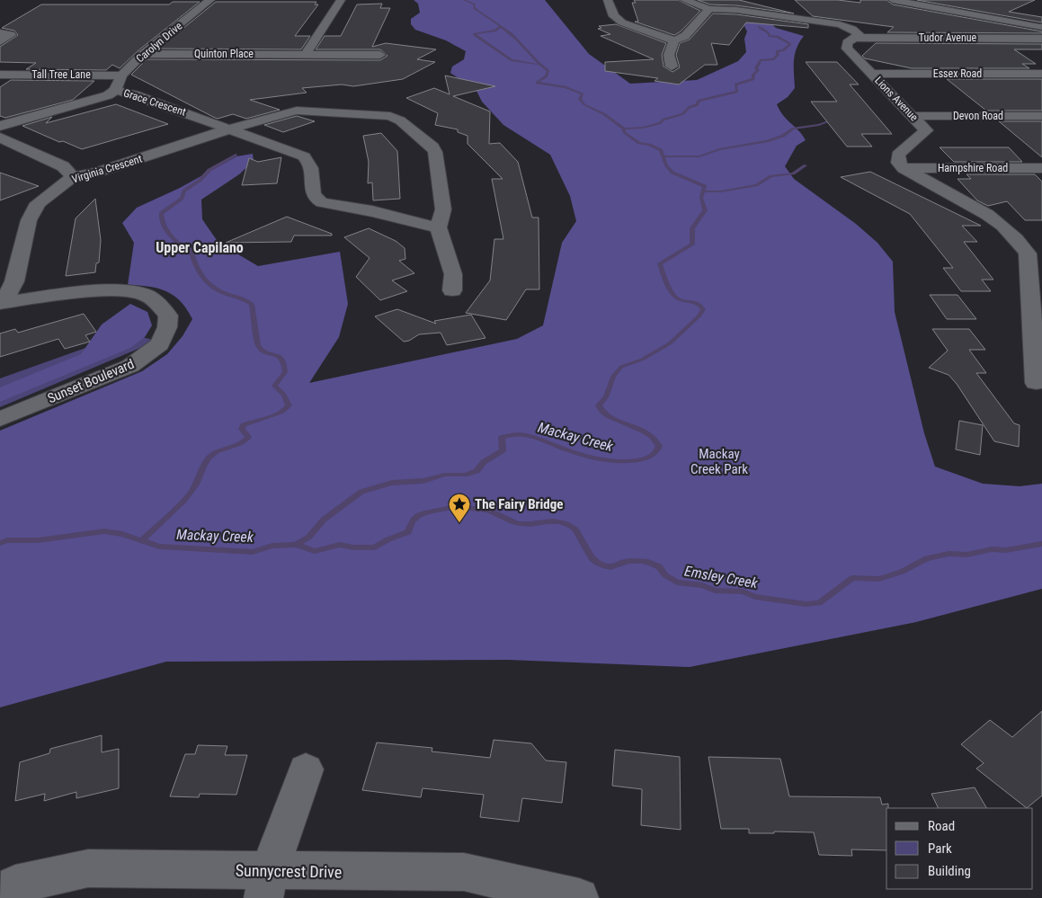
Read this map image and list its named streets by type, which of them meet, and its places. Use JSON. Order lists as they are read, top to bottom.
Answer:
{
  "streets": {
    "street": [
      "Tudor Avenue",
      "Carolyn Drive",
      "Quinton Place",
      "Essex Road",
      "Tall Tree Lane",
      "Lions Avenue",
      "Grace Crescent",
      "Devon Road",
      "Hampshire Road",
      "Virginia Crescent",
      "Sunset Boulevard",
      "Sunnycrest Drive"
    ]
  },
  "crossings": [
    ["Tudor Avenue", "Lions Avenue"],
    ["Carolyn Drive", "Quinton Place"],
    ["Carolyn Drive", "Tall Tree Lane"],
    ["Carolyn Drive", "Grace Crescent"],
    ["Essex Road", "Lions Avenue"],
    ["Lions Avenue", "Devon Road"],
    ["Lions Avenue", "Hampshire Road"],
    ["Grace Crescent", "Virginia Crescent"],
    ["Virginia Crescent", "Sunset Boulevard"]
  ],
  "districts": ["Upper Capilano"],
  "water": ["Mackay Creek", "Emsley Creek"],
  "parks": ["Mackay Creek Park"],
  "places": {
    "place": ["The Fairy Bridge"]
  },
  "legend": ["Road", "Park", "Building"]
}
